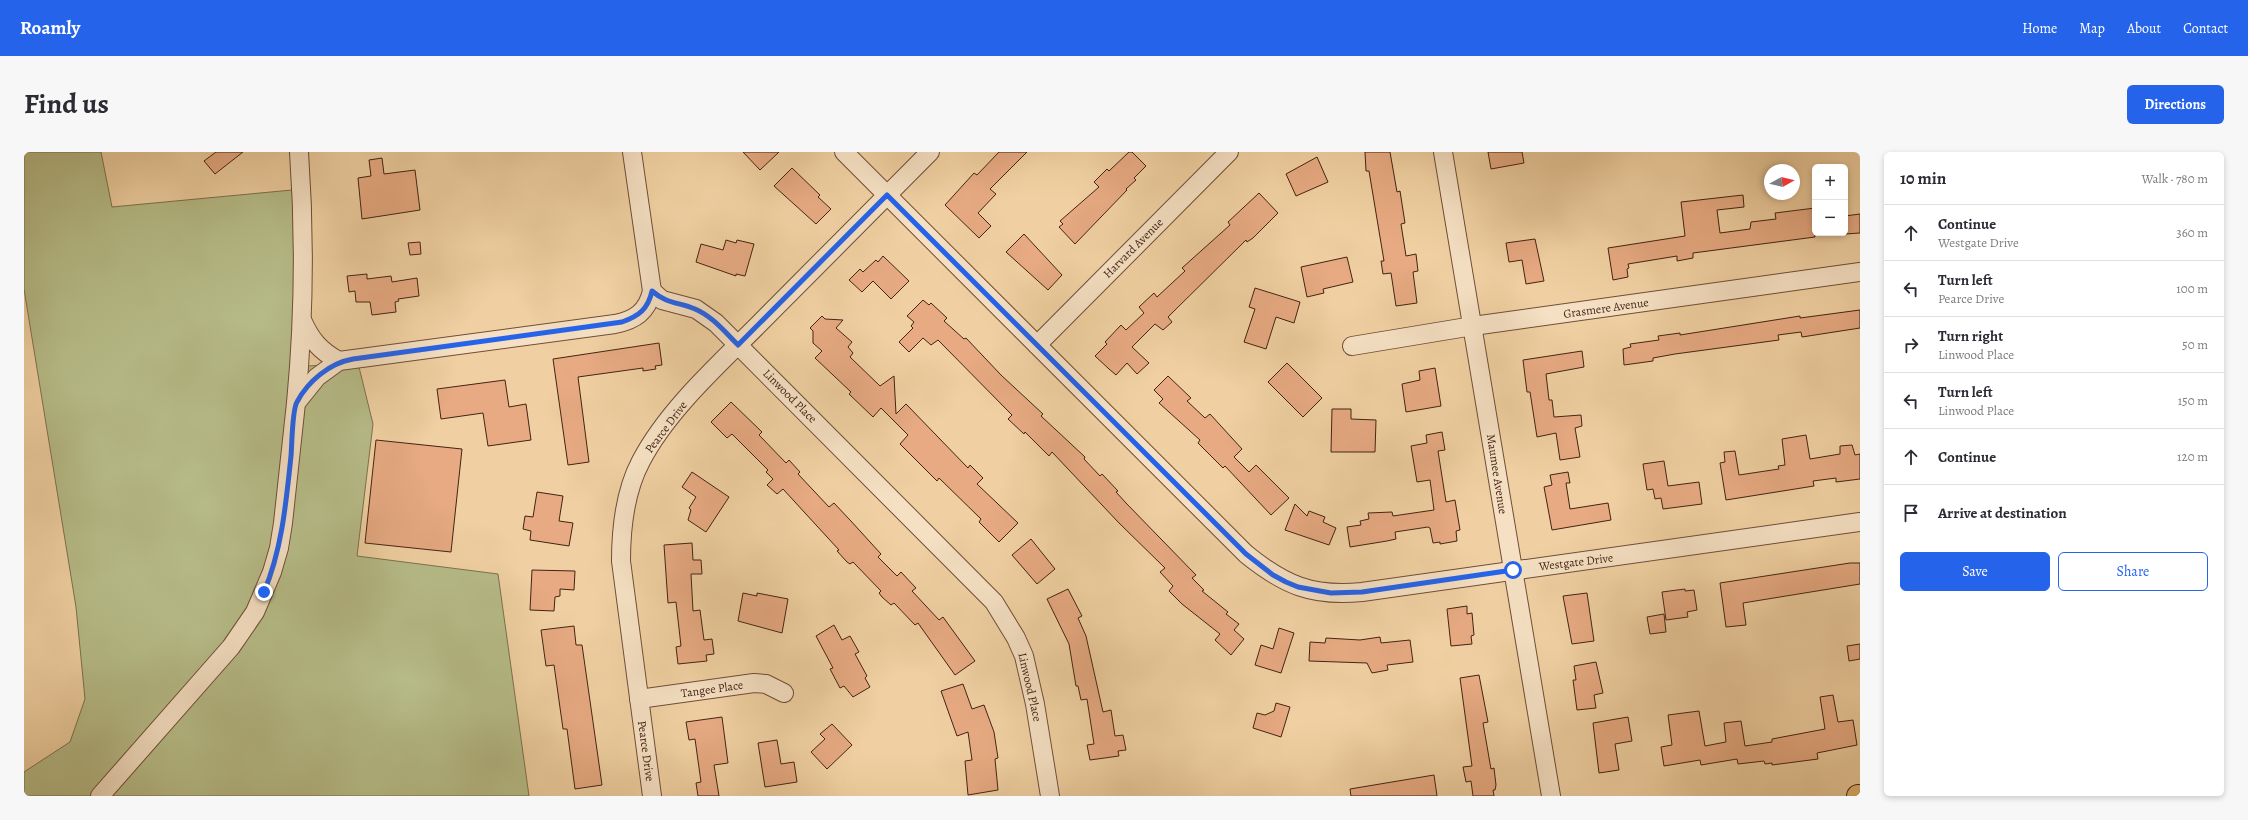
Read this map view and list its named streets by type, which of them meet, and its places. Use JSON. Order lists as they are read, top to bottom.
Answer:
{
  "streets": {
    "street": [
      "Harvard Avenue",
      "Grasmere Avenue",
      "Linwood Place",
      "Pearce Drive",
      "Maumee Avenue",
      "Westgate Drive",
      "Tangee Place"
    ]
  },
  "crossings": [
    ["Harvard Avenue", "Westgate Drive"],
    ["Grasmere Avenue", "Maumee Avenue"],
    ["Linwood Place", "Pearce Drive"],
    ["Pearce Drive", "Westgate Drive"],
    ["Pearce Drive", "Tangee Place"],
    ["Maumee Avenue", "Westgate Drive"]
  ],
  "north": "right",
  "page": {
    "header": "Roamly",
    "nav": [
      "Home",
      "Map",
      "About",
      "Contact"
    ],
    "title": "Find us",
    "buttons": [
      "Directions",
      ["Save", "Share"]
    ],
    "heading": ["10 min", "Walk · 780 m"],
    "map_buttons": ["+", "−"],
    "list": [
      ["Continue", "Westgate Drive", "360 m"],
      ["Turn left", "Pearce Drive", "100 m"],
      ["Turn right", "Linwood Place", "50 m"],
      ["Turn left", "Linwood Place", "150 m"],
      ["Continue", "120 m"],
      "Arrive at destination"
    ]
  }
}
